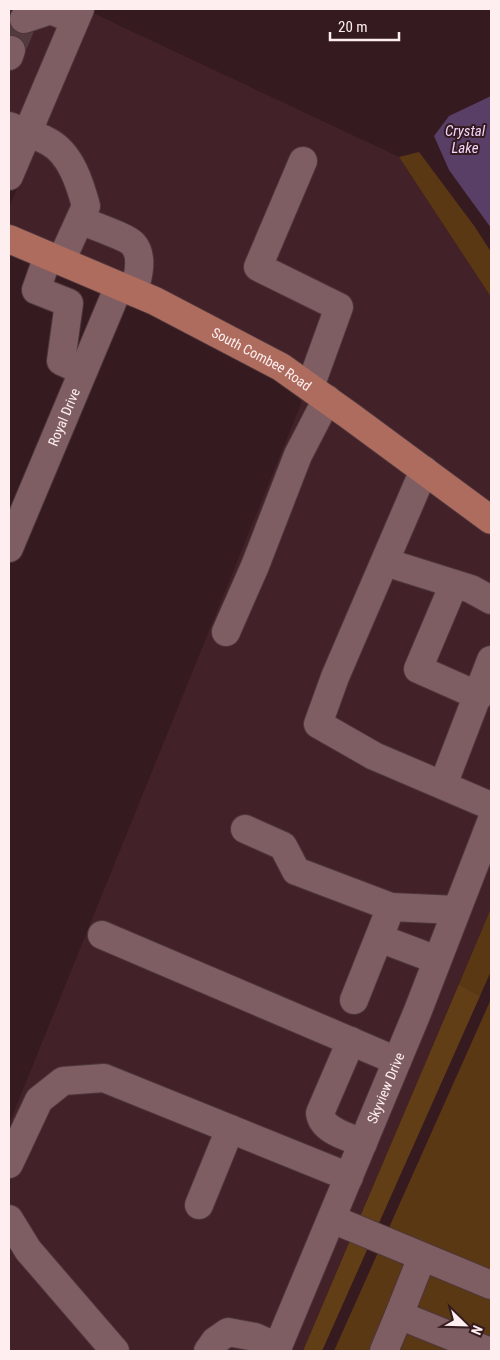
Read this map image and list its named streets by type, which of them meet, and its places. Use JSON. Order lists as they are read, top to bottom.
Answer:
{
  "streets": {
    "main road": ["South Combee Road"],
    "street": ["Royal Drive", "Skyview Drive"]
  },
  "crossings": [
    ["South Combee Road", "Royal Drive"]
  ],
  "water": ["Crystal Lake"],
  "scale_bar": "20 m",
  "north": "bottom right"
}
